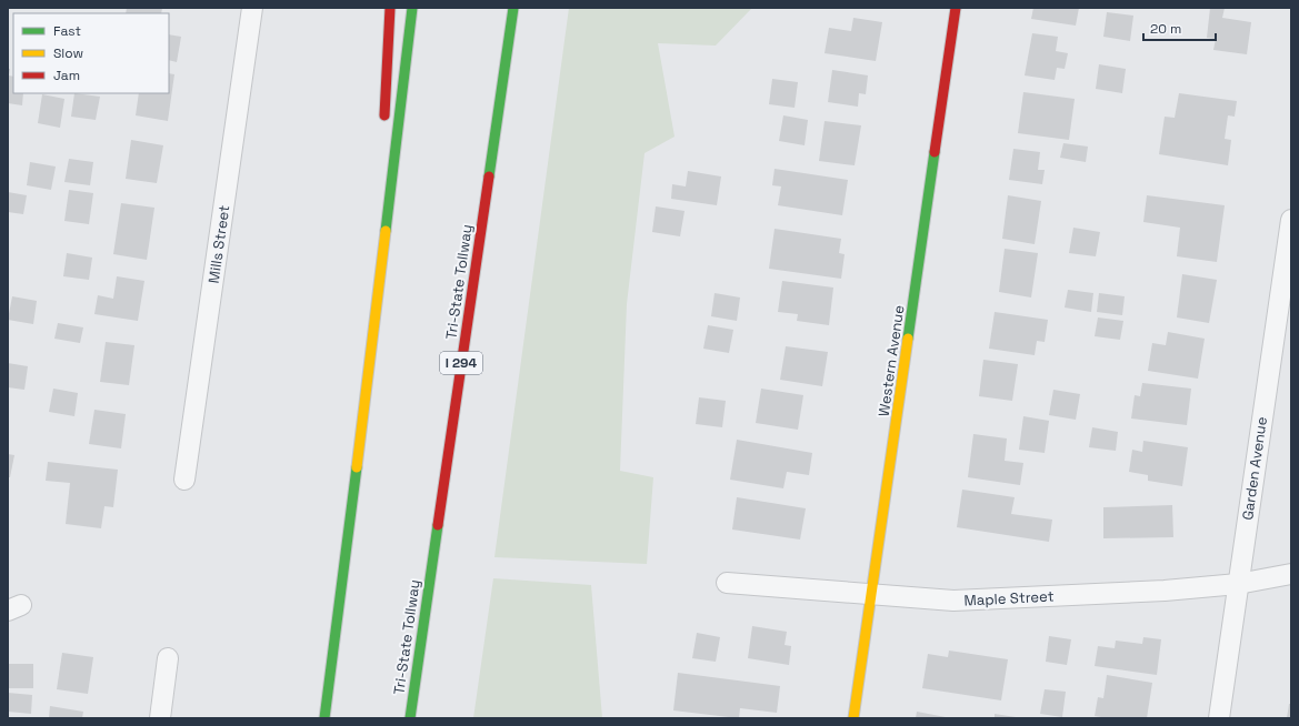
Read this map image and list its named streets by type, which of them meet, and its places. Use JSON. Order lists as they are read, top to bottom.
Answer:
{
  "streets": {
    "main road": ["Tri-State Tollway", "Western Avenue", "I 294"],
    "street": ["Mills Street", "Garden Avenue", "Maple Street"]
  },
  "crossings": [
    ["Western Avenue", "Maple Street"],
    ["Garden Avenue", "Maple Street"]
  ],
  "legend": ["Fast", "Slow", "Jam"],
  "scale_bar": "20 m"
}
